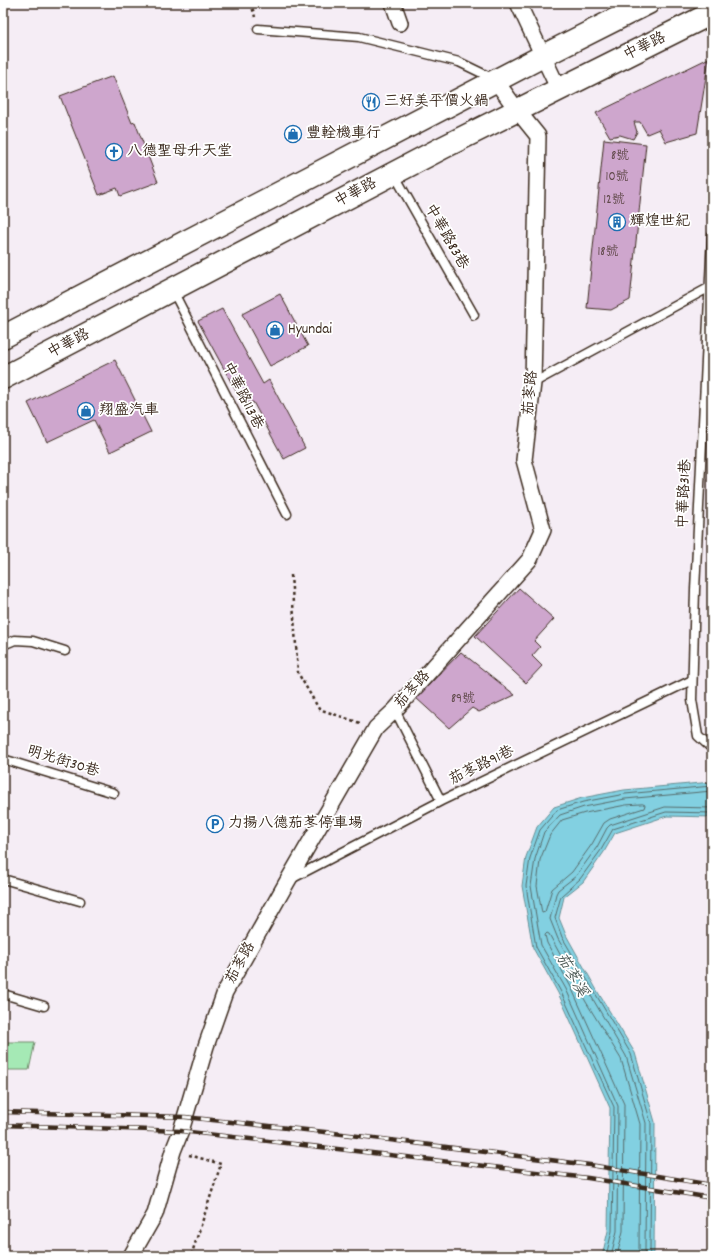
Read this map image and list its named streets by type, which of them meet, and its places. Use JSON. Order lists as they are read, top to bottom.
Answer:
{
  "streets": {
    "main road": ["中華路"],
    "street": ["茄苳路"],
    "lane": [
      "中華路83巷",
      "中華路113巷",
      "中華路31巷",
      "明光街30巷",
      "茄苳路91巷"
    ]
  },
  "crossings": [
    ["中華路", "中華路83巷"],
    ["中華路", "茄苳路"],
    ["中華路", "中華路113巷"],
    ["茄苳路", "茄苳路91巷"],
    ["中華路31巷", "茄苳路91巷"]
  ],
  "water": ["茄苳溪"],
  "places": {
    "restaurant": ["三好美平價火鍋"],
    "shop": ["豐輇機車行", "Hyundai", "翔盛汽車"],
    "church": ["八德聖母升天堂"],
    "building": ["輝煌世紀"],
    "parking": ["力揚八德茄苳停車場"]
  },
  "house_numbers": [
    "8號",
    "10號",
    "12號",
    "18號",
    "89號"
  ]
}
